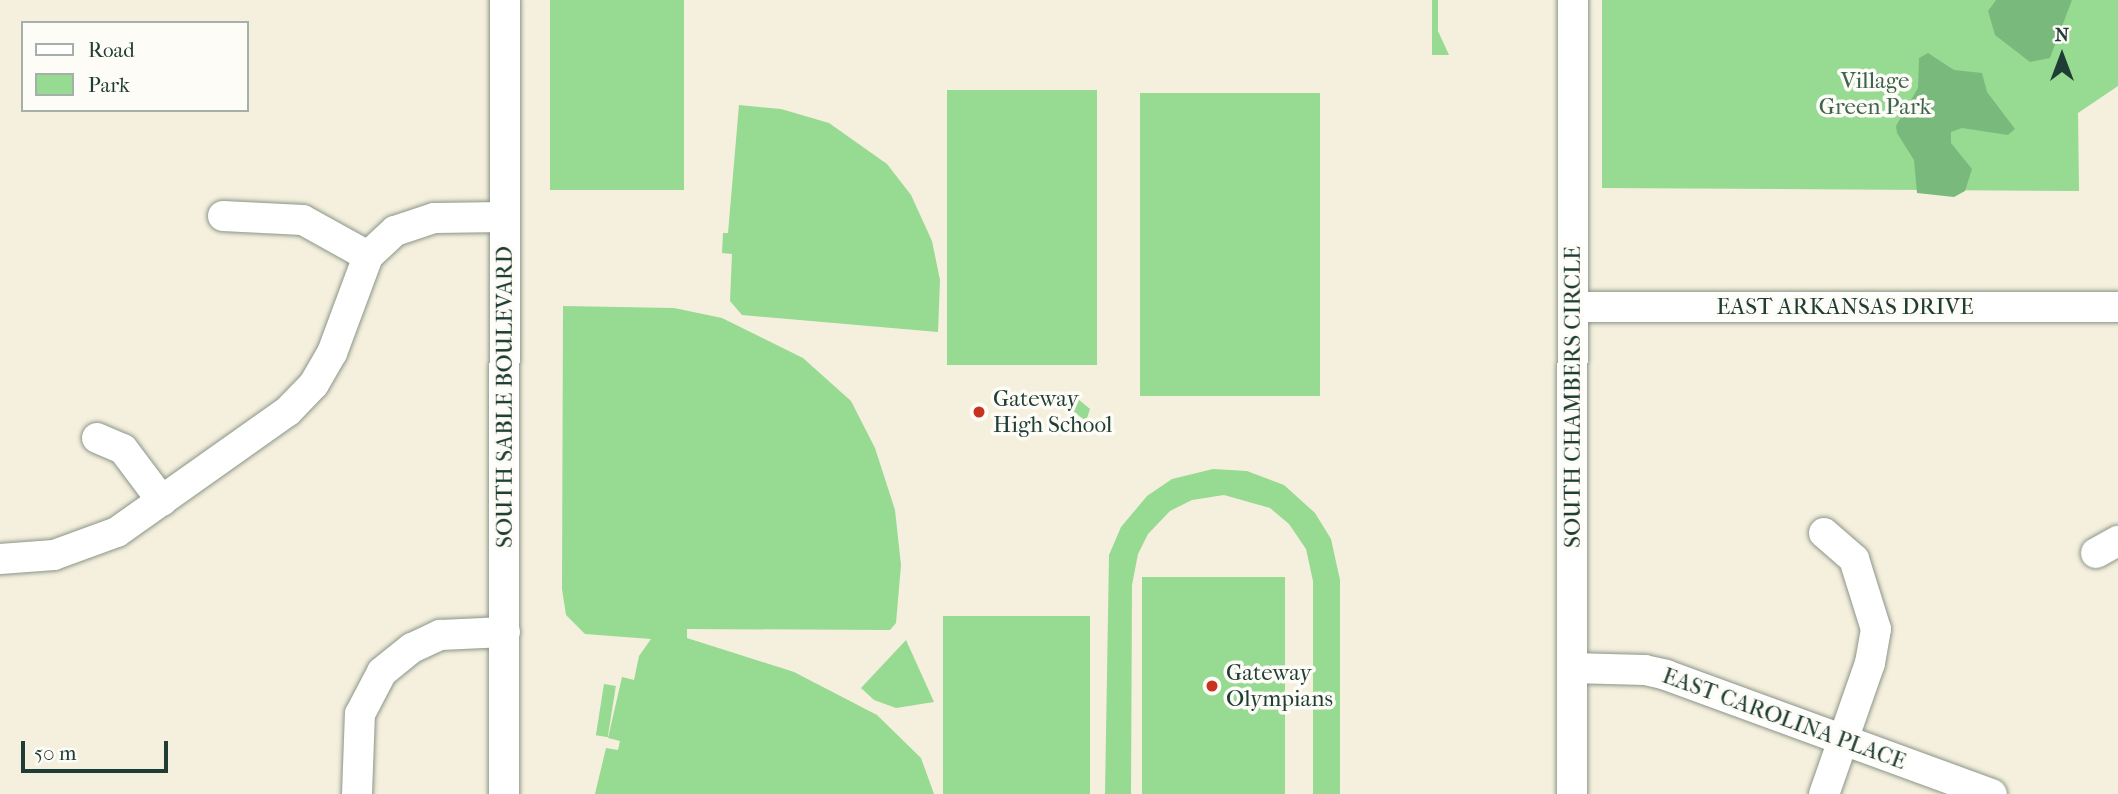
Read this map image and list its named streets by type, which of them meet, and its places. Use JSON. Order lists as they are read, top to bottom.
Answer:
{
  "streets": {
    "street": [
      "EAST ARKANSAS DRIVE",
      "SOUTH SABLE BOULEVARD",
      "SOUTH CHAMBERS CIRCLE",
      "EAST CAROLINA PLACE"
    ]
  },
  "crossings": [
    ["EAST ARKANSAS DRIVE", "SOUTH CHAMBERS CIRCLE"],
    ["SOUTH CHAMBERS CIRCLE", "EAST CAROLINA PLACE"]
  ],
  "parks": ["Village Green Park"],
  "places": ["Gateway High School", "Gateway Olympians"],
  "legend": ["Road", "Park"],
  "scale_bar": "50 m",
  "north": "top"
}
